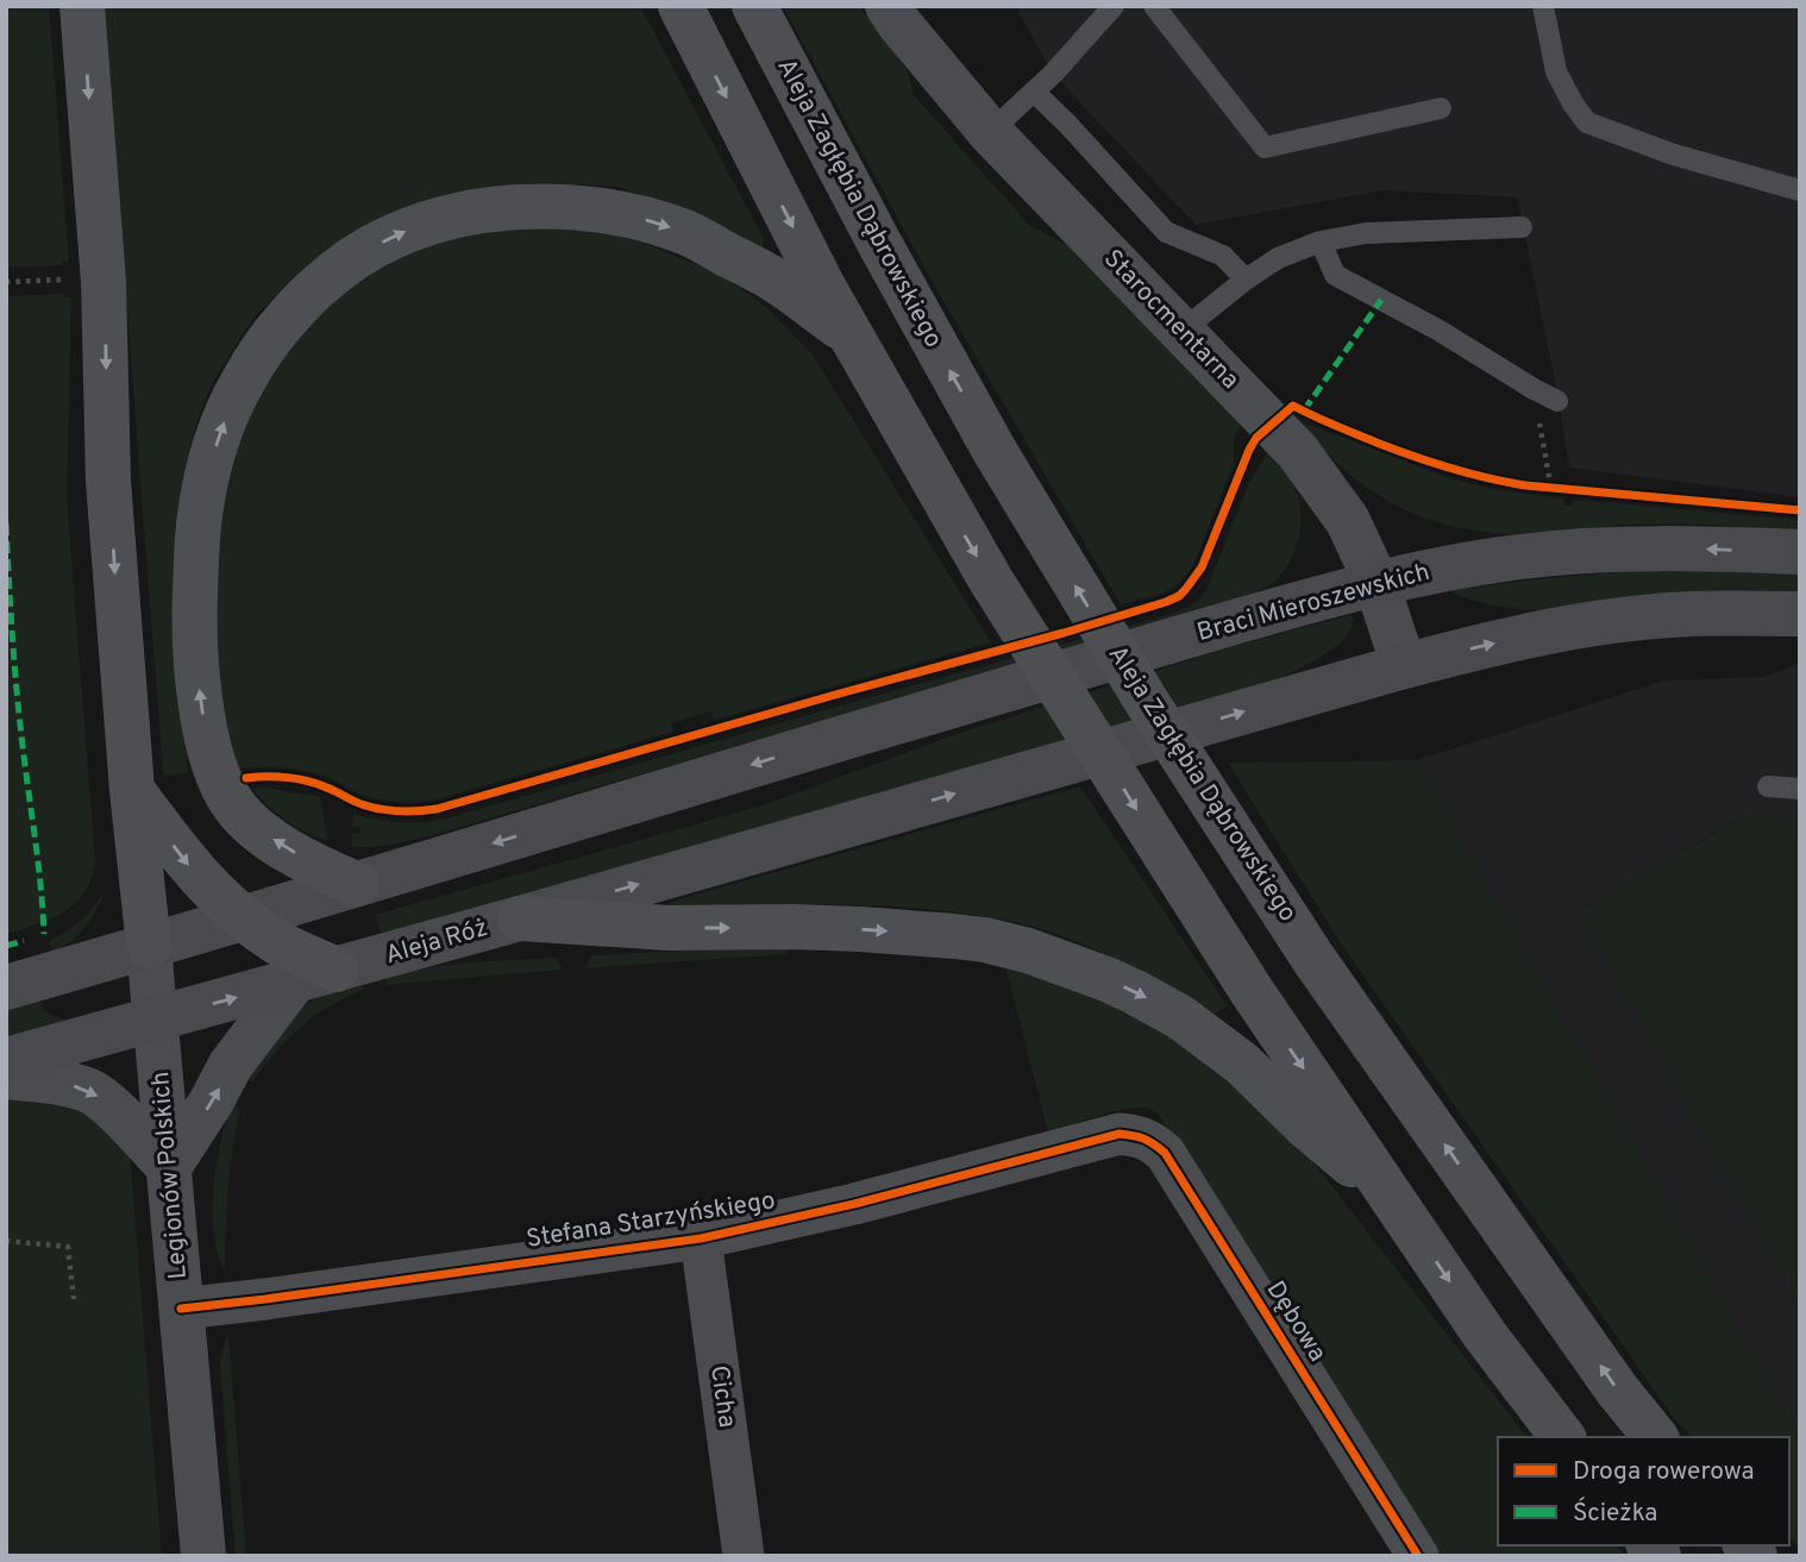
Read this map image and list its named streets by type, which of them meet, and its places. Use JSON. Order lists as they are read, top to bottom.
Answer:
{
  "streets": {
    "main road": ["Aleja Zagłębia Dąbrowskiego", "Braci Mieroszewskich", "Aleja Róż"],
    "street": [
      "Starocmentarna",
      "Legionów Polskich",
      "Stefana Starzyńskiego",
      "Dębowa",
      "Cicha"
    ]
  },
  "crossings": [
    ["Starocmentarna", "Braci Mieroszewskich"],
    ["Starocmentarna", "Aleja Róż"],
    ["Aleja Róż", "Legionów Polskich"],
    ["Legionów Polskich", "Stefana Starzyńskiego"],
    ["Stefana Starzyńskiego", "Dębowa"],
    ["Stefana Starzyńskiego", "Cicha"]
  ],
  "one_way": ["Braci Mieroszewskich", "Aleja Róż"],
  "legend": ["Droga rowerowa", "Ścieżka"]
}
